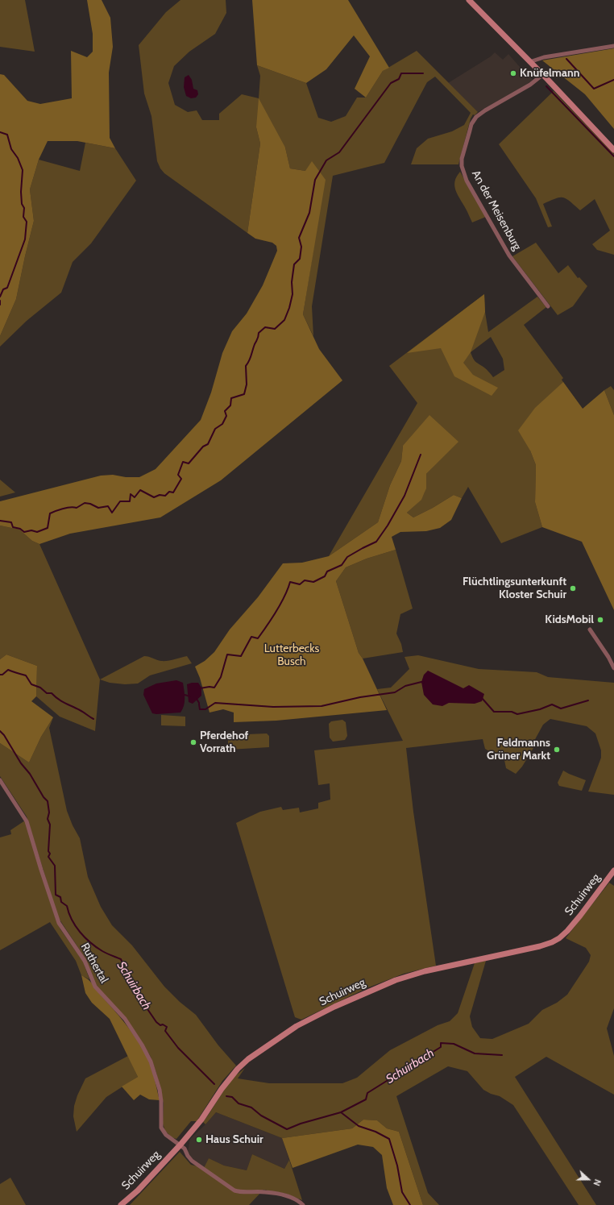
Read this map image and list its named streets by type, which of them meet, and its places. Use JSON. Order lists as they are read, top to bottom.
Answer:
{
  "streets": {
    "main road": ["Schuirweg"],
    "street": ["An der Meisenburg", "Ruthertal"]
  },
  "crossings": [
    ["Schuirweg", "Ruthertal"]
  ],
  "water": ["Schuirbach"],
  "parks": ["Lutterbecks Busch"],
  "places": [
    "Knüfelmann",
    "Flüchtlingsunterkunft Kloster Schuir",
    "KidsMobil",
    "Pferdehof Vorrath",
    "Feldmanns Grüner Markt",
    "Haus Schuir"
  ],
  "north": "right"
}
